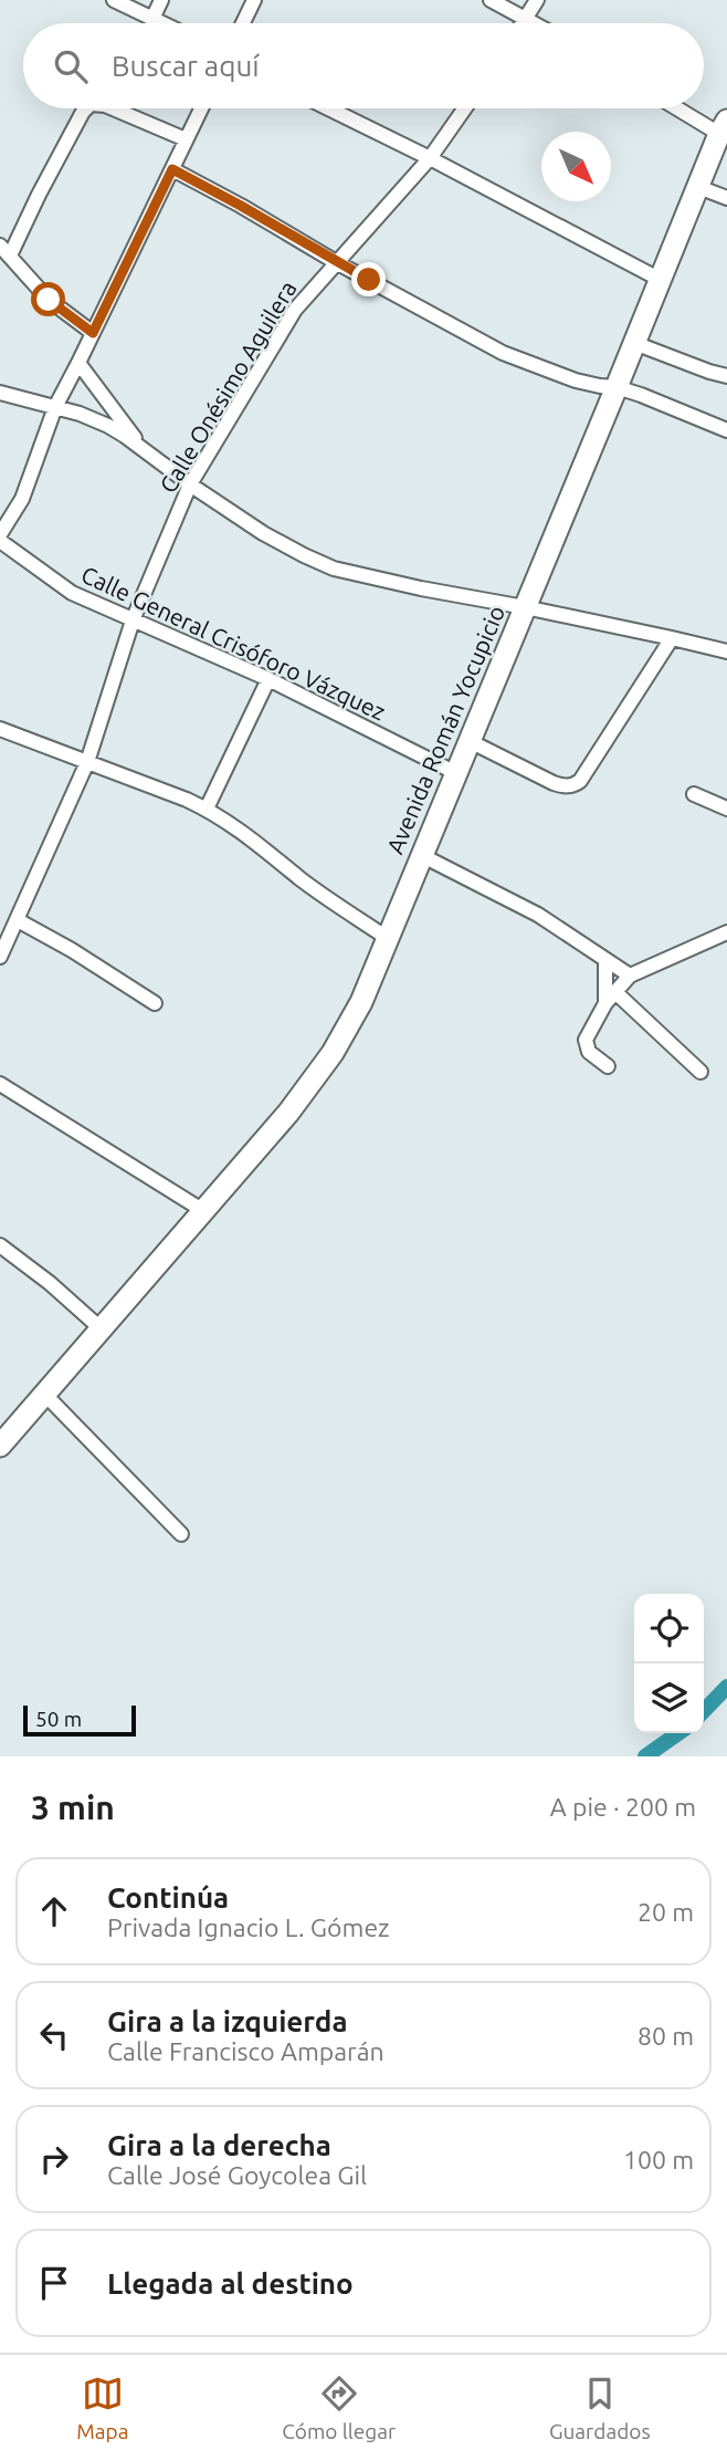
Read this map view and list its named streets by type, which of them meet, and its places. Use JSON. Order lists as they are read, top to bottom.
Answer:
{
  "streets": {
    "street": ["Calle Onésimo Aguilera", "Calle General Crisóforo Vázquez", "Avenida Román Yocupicio"]
  },
  "crossings": [
    ["Calle Onésimo Aguilera", "Calle General Crisóforo Vázquez"],
    ["Calle General Crisóforo Vázquez", "Avenida Román Yocupicio"]
  ],
  "scale_bar": "50 m",
  "north": "bottom right",
  "page": {
    "search": "Buscar aquí",
    "scale": "50 m",
    "heading": ["3 min", "A pie · 200 m"],
    "list": [
      ["Continúa", "Privada Ignacio L. Gómez", "20 m"],
      ["Gira a la izquierda", "Calle Francisco Amparán", "80 m"],
      ["Gira a la derecha", "Calle José Goycolea Gil", "100 m"],
      "Llegada al destino"
    ],
    "nav": ["Mapa", "Cómo llegar", "Guardados"]
  }
}
